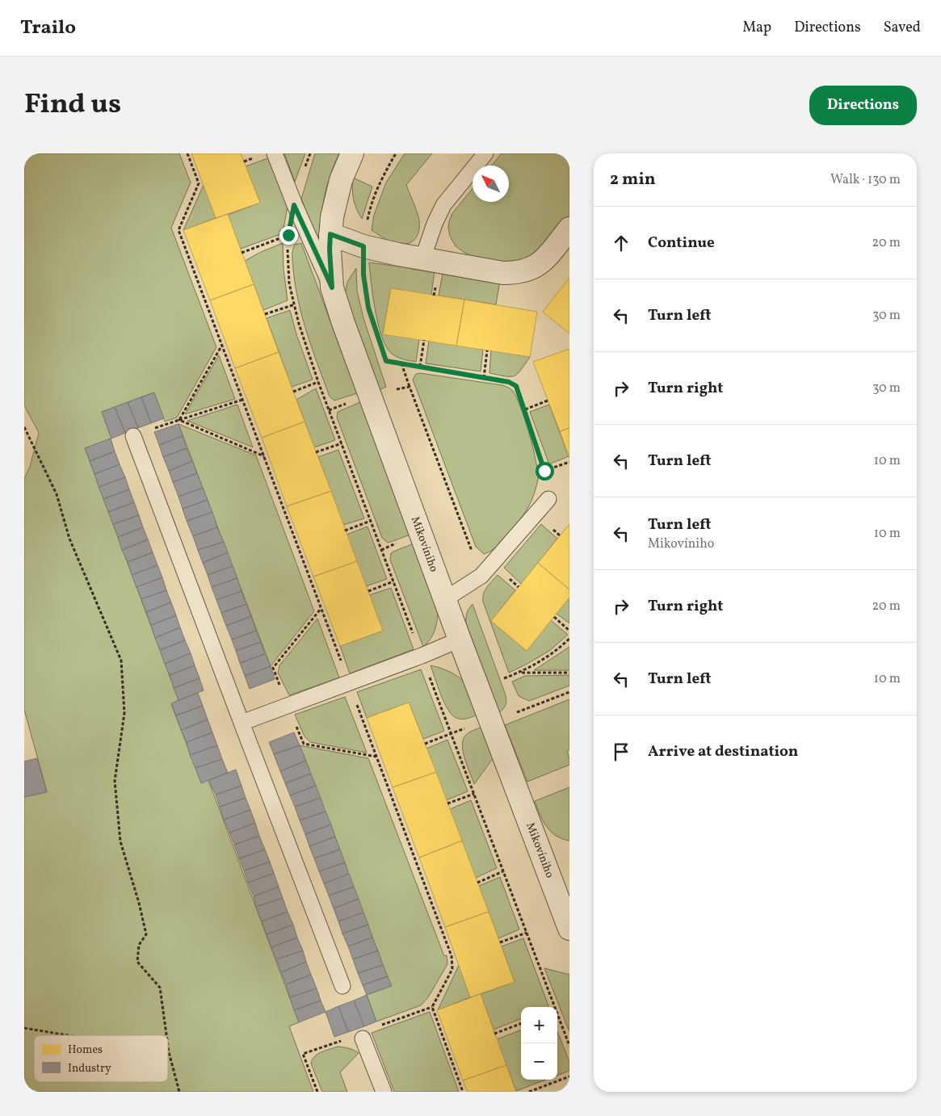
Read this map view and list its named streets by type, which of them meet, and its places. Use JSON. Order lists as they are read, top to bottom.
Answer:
{
  "streets": {
    "street": ["Mikovíniho"]
  },
  "legend": ["Homes", "Industry"],
  "north": "top left",
  "page": {
    "header": "Trailo",
    "nav": ["Map", "Directions", "Saved"],
    "title": "Find us",
    "buttons": "Directions",
    "heading": ["2 min", "Walk · 130 m"],
    "list": [
      ["Continue", "20 m"],
      ["Turn left", "30 m"],
      ["Turn right", "30 m"],
      ["Turn left", "10 m"],
      ["Turn left", "Mikovíniho", "10 m"],
      ["Turn right", "20 m"],
      ["Turn left", "10 m"],
      "Arrive at destination"
    ],
    "map_buttons": ["+", "−"]
  }
}
